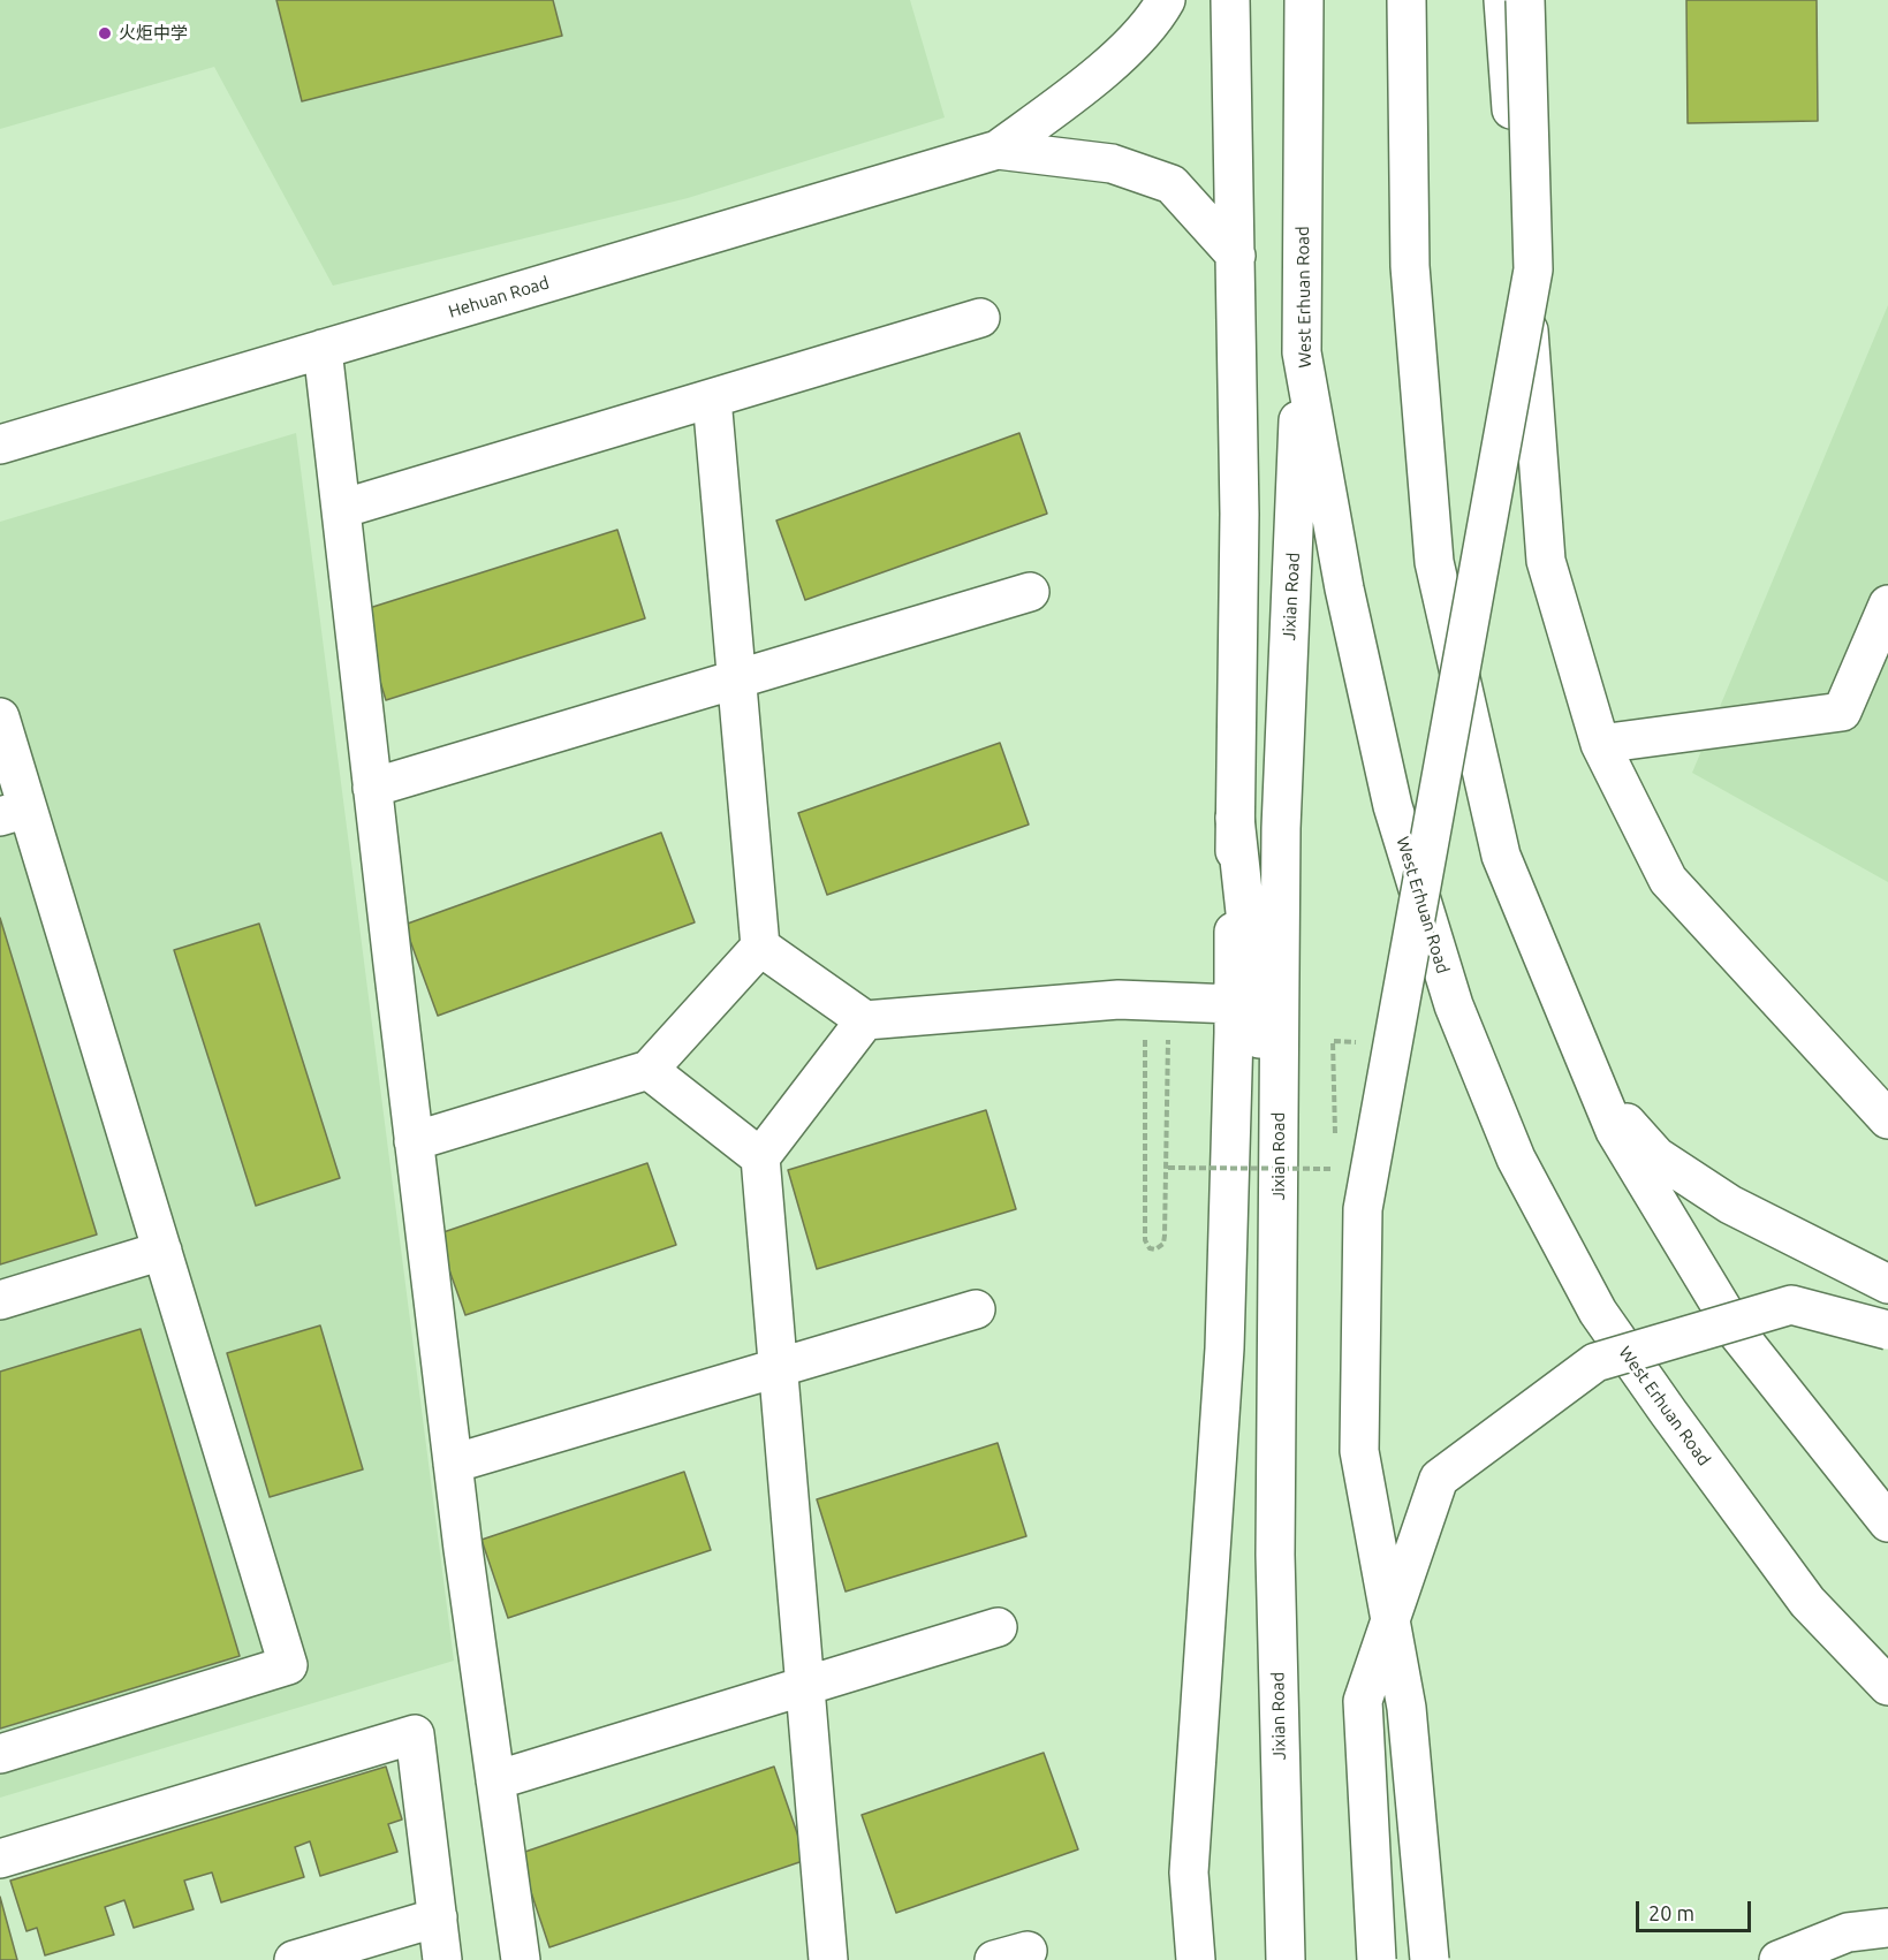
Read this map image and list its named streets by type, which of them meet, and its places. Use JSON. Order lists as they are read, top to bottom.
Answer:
{
  "streets": {
    "main road": ["Hehuan Road", "West Erhuan Road", "Jixian Road"]
  },
  "crossings": [
    ["West Erhuan Road", "Jixian Road"]
  ],
  "places": ["火炬中学"],
  "scale_bar": "20 m"
}
